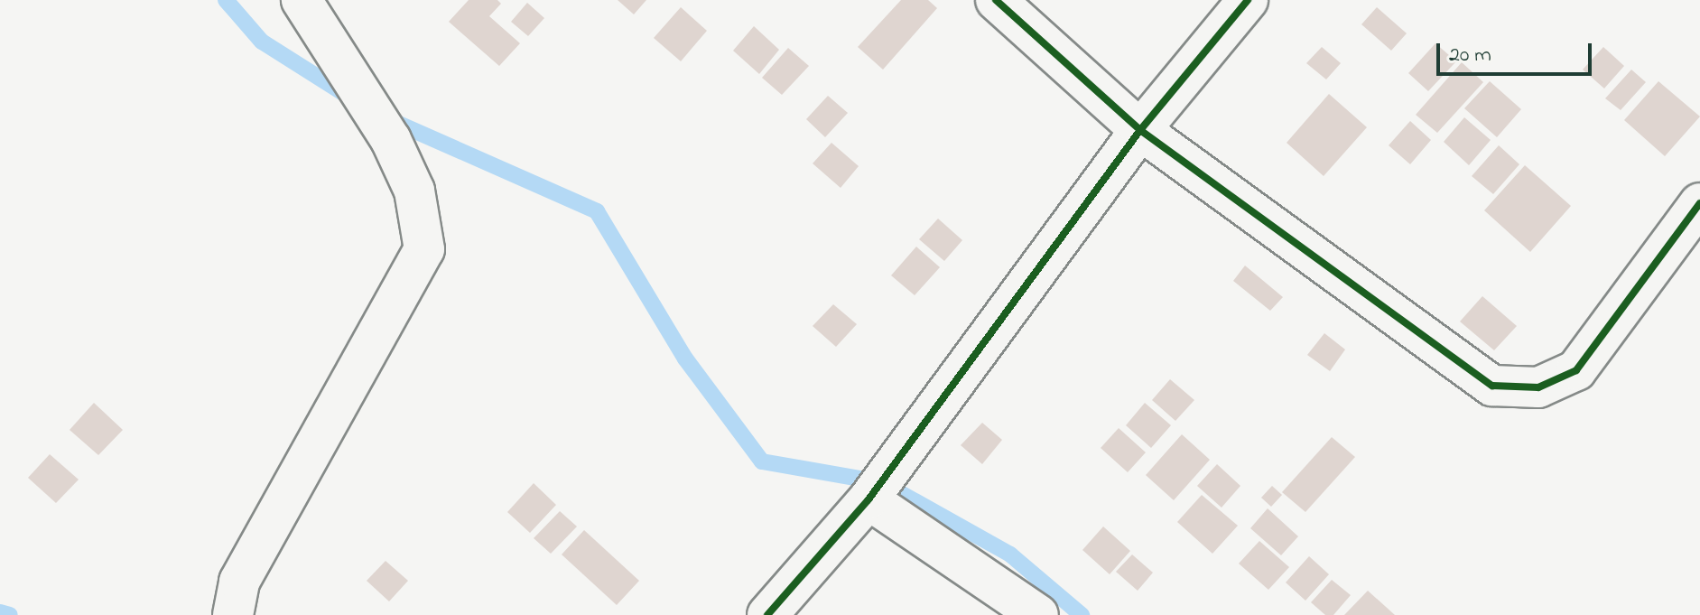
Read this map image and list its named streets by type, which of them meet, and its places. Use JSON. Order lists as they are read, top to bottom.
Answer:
{
  "scale_bar": "20 m"
}
